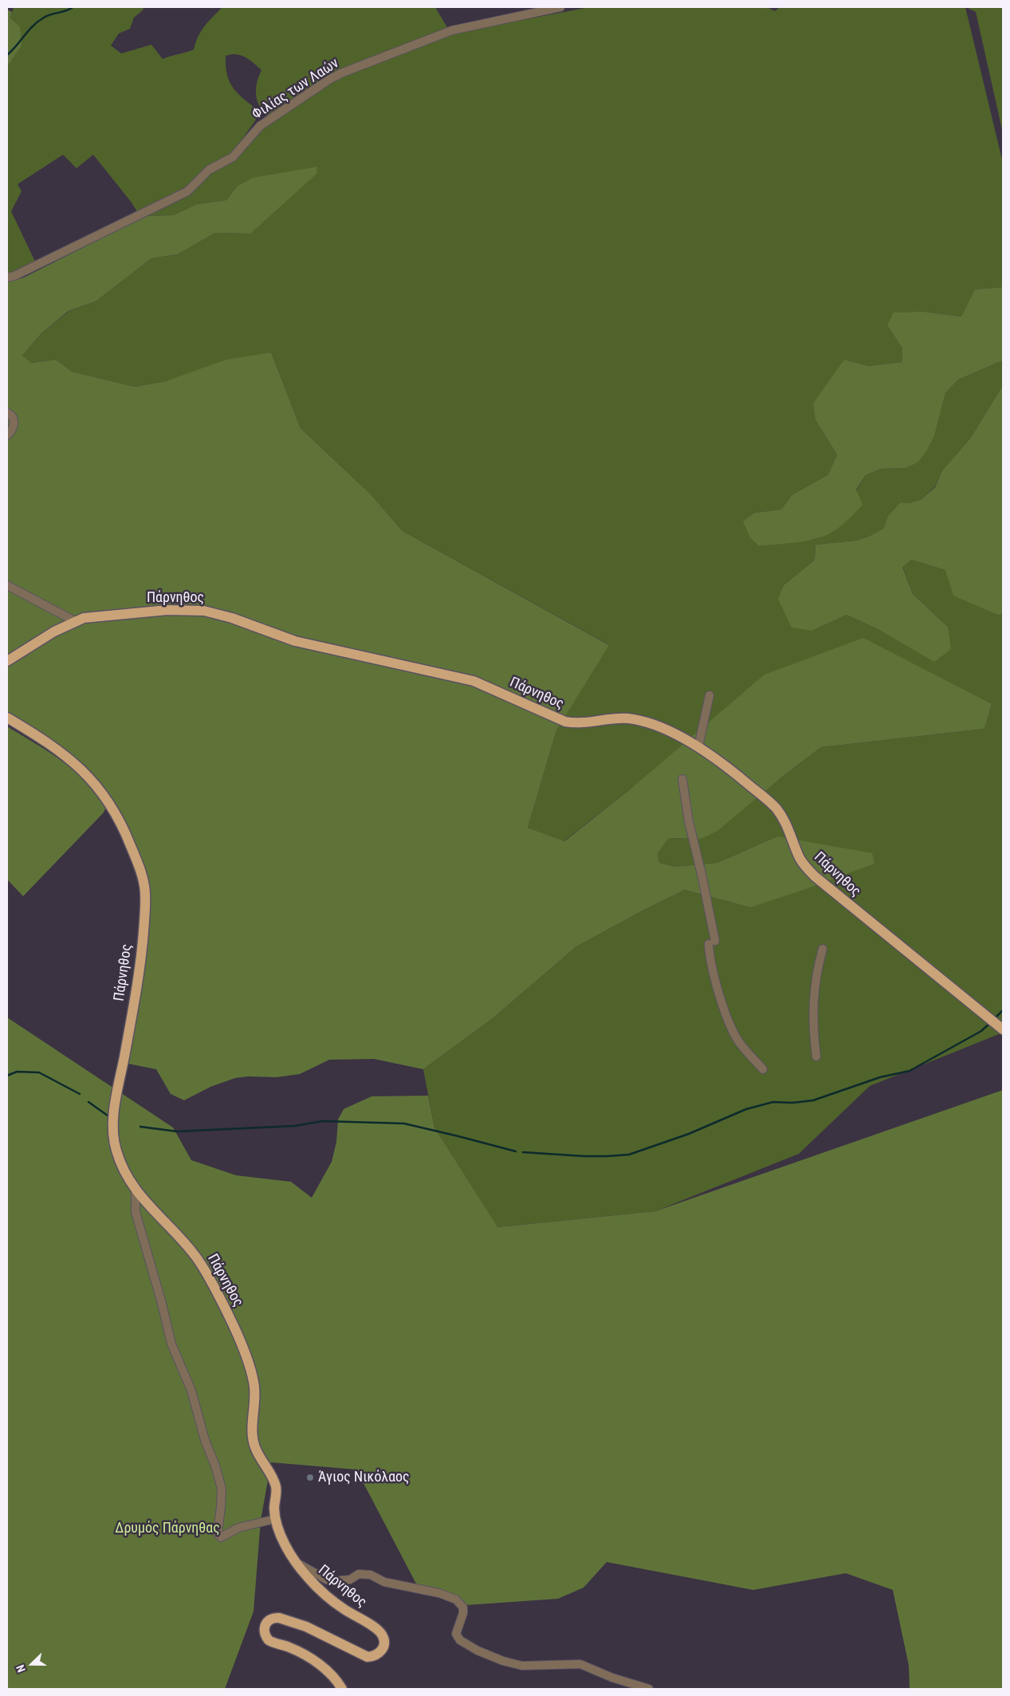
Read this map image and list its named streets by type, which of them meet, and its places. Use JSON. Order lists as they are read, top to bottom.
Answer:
{
  "streets": {
    "main road": ["Πάρνηθος"],
    "street": ["Φιλίας των Λαών"]
  },
  "parks": ["Δρυμός Πάρνηθας"],
  "places": ["Άγιος Νικόλαος"],
  "north": "left"
}
